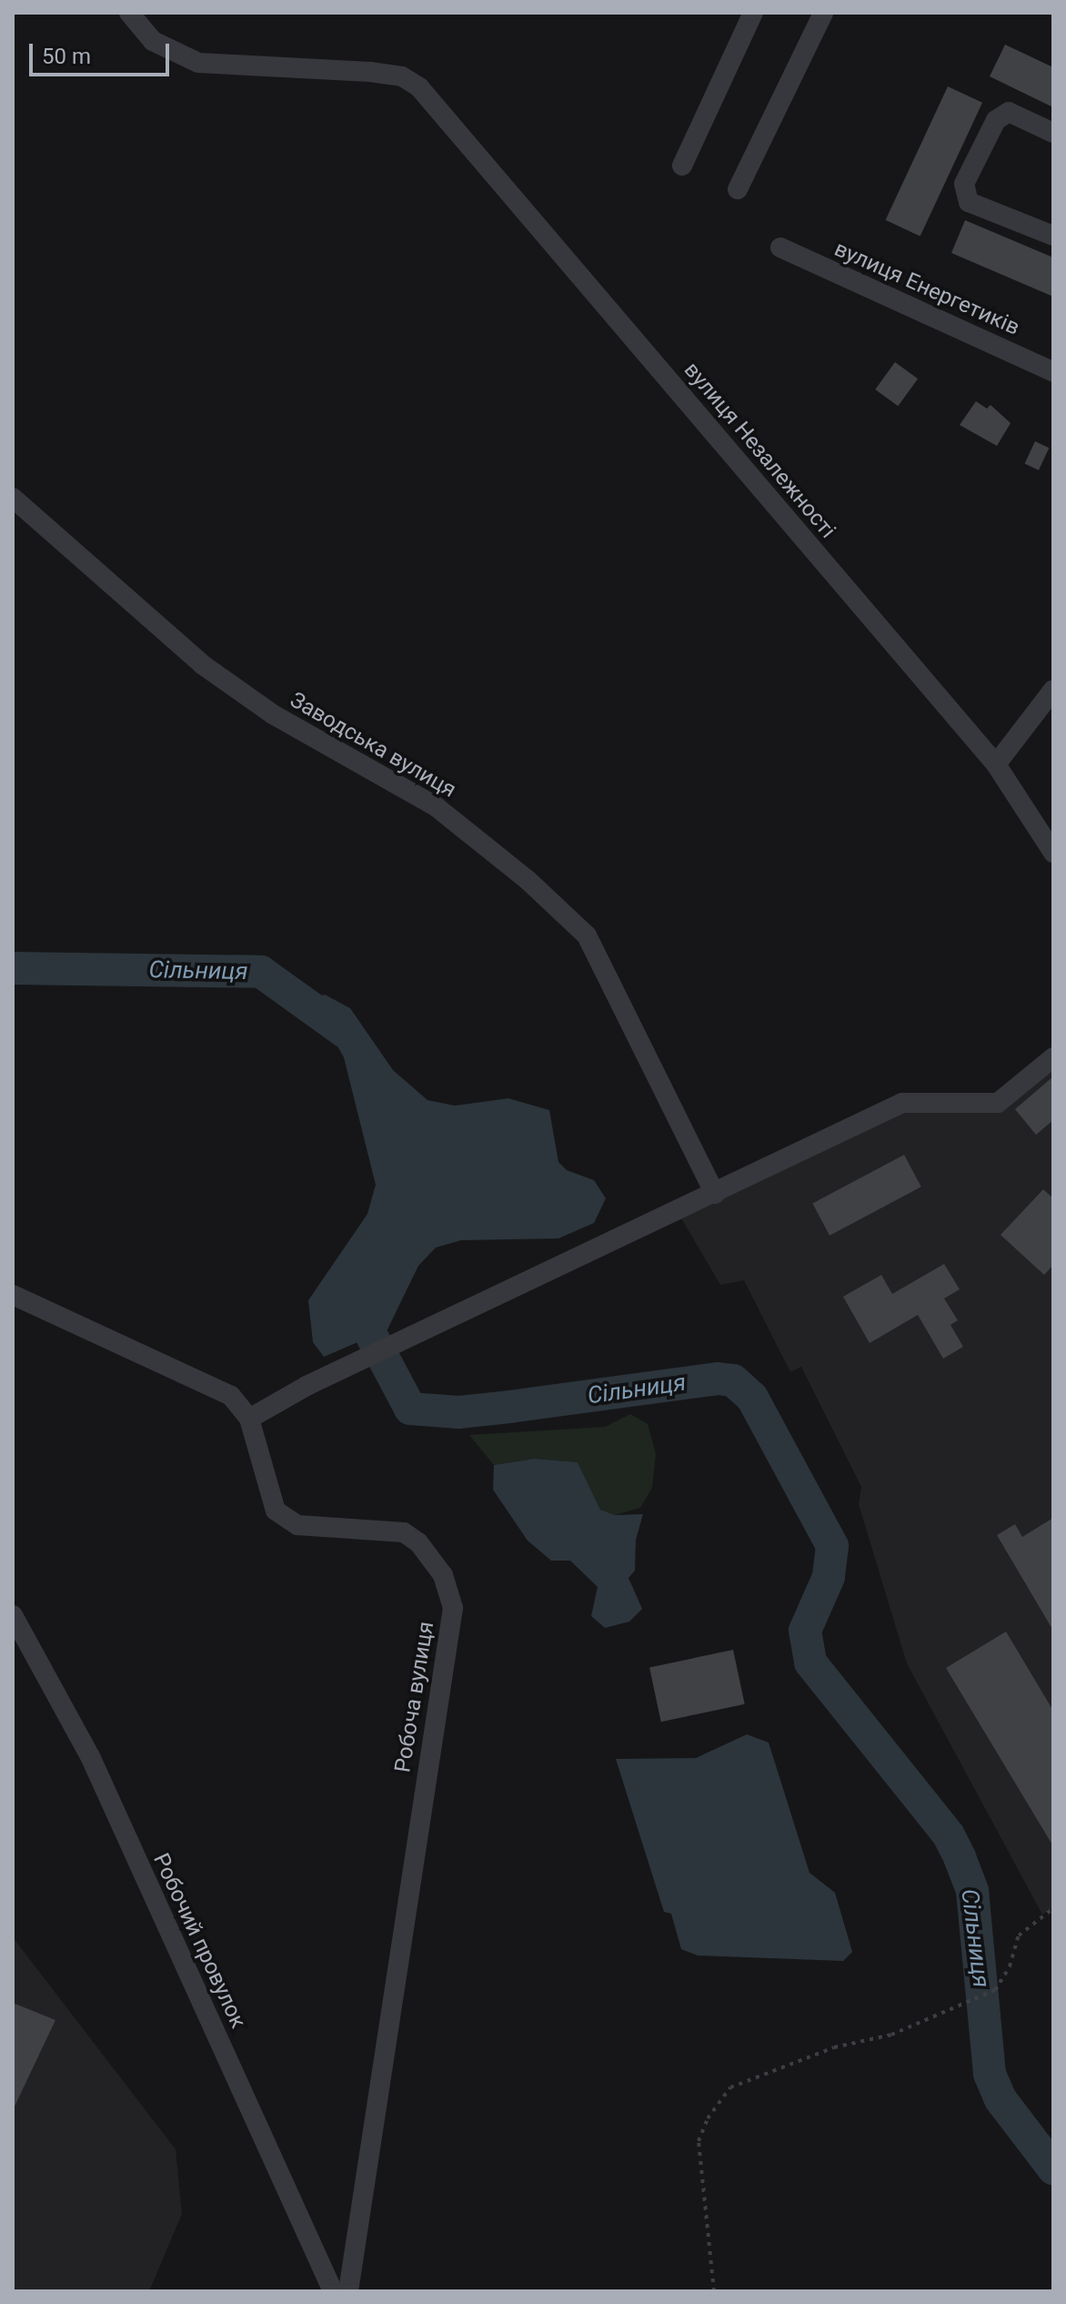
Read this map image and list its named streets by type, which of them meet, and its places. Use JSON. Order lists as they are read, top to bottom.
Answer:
{
  "streets": {
    "street": [
      "вулиця Енергетиків",
      "вулиця Незалежності",
      "Заводська вулиця",
      "Робоча вулиця",
      "Робочий провулок"
    ]
  },
  "water": ["Сільниця"],
  "scale_bar": "50 m"
}
